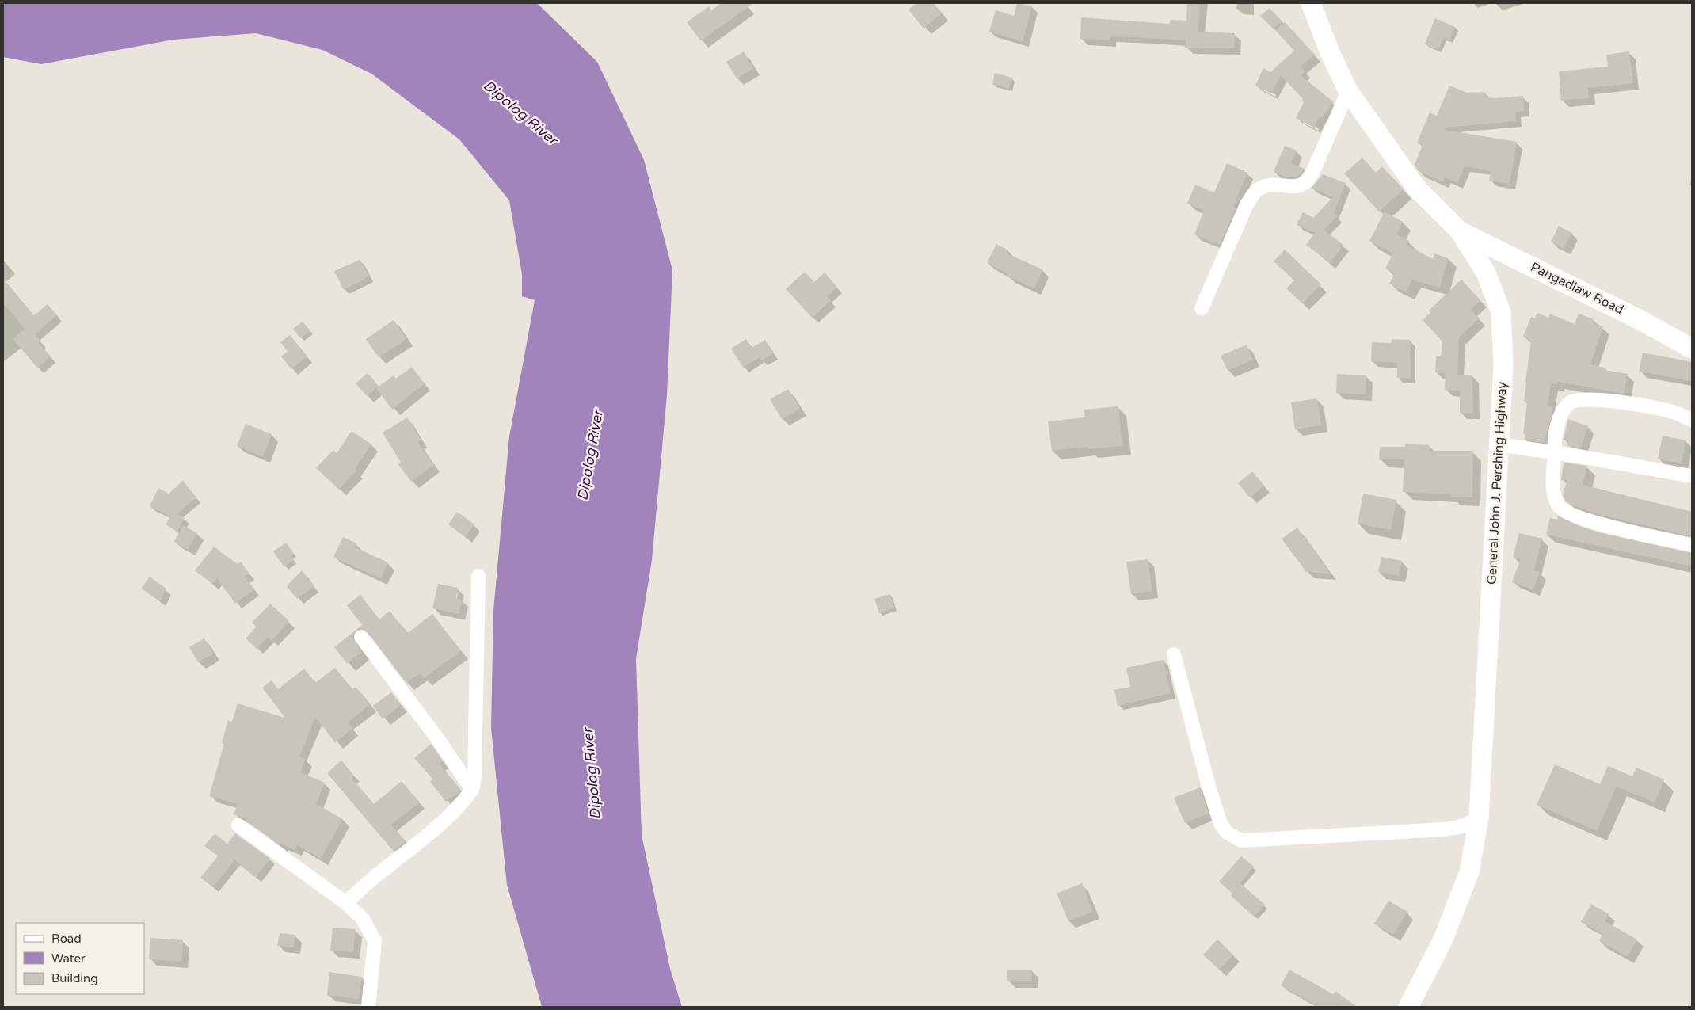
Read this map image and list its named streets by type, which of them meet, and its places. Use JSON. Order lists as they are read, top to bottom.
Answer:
{
  "streets": {
    "main road": ["Pangadlaw Road", "General John J. Pershing Highway"]
  },
  "crossings": [
    ["Pangadlaw Road", "General John J. Pershing Highway"]
  ],
  "water": ["Dipolog River"],
  "legend": ["Road", "Water", "Building"]
}
